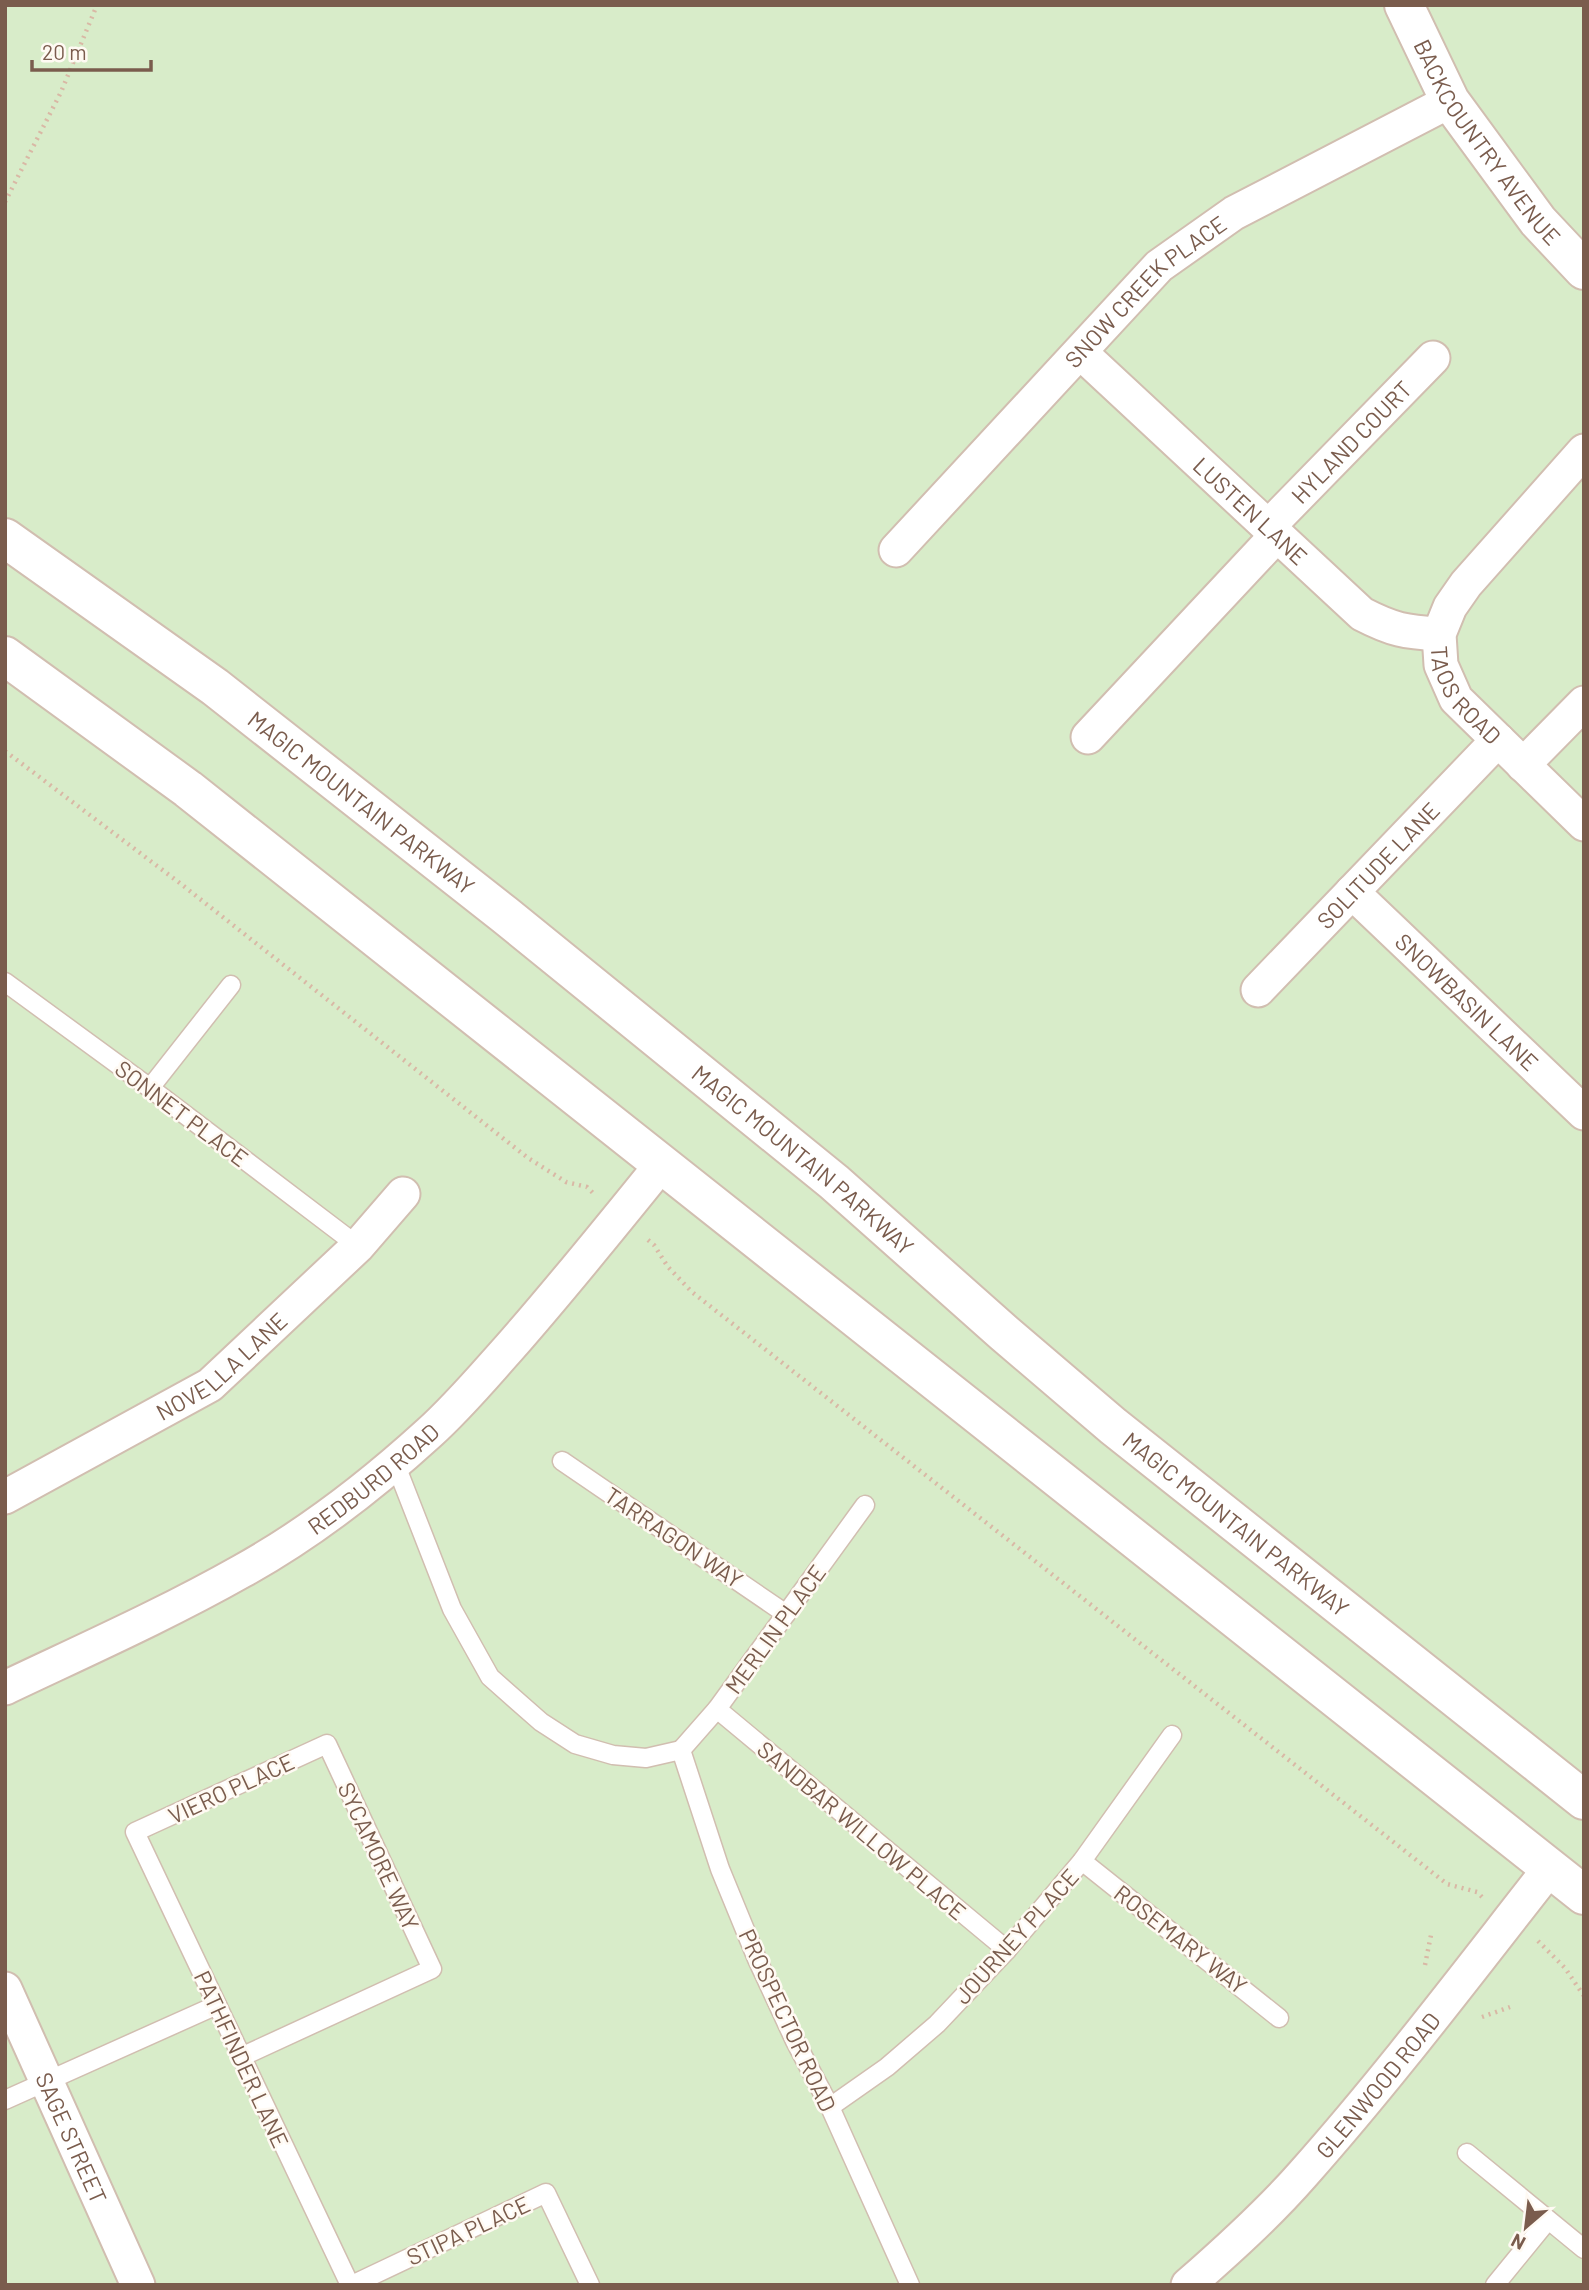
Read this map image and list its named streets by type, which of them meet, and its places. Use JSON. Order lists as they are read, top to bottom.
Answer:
{
  "streets": {
    "street": [
      "BACKCOUNTRY AVENUE",
      "SNOW CREEK PLACE",
      "HYLAND COURT",
      "LUSTEN LANE",
      "TAOS ROAD",
      "MAGIC MOUNTAIN PARKWAY",
      "SOLITUDE LANE",
      "SNOWBASIN LANE",
      "NOVELLA LANE",
      "REDBURD ROAD",
      "GLENWOOD ROAD",
      "SAGE STREET"
    ],
    "lane": [
      "SONNET PLACE",
      "TARRAGON WAY",
      "MERLIN PLACE",
      "VIERO PLACE",
      "SANDBAR WILLOW PLACE",
      "SYCAMORE WAY",
      "JOURNEY PLACE",
      "ROSEMARY WAY",
      "PROSPECTOR ROAD",
      "PATHFINDER LANE",
      "STIPA PLACE"
    ]
  },
  "crossings": [
    ["BACKCOUNTRY AVENUE", "SNOW CREEK PLACE"],
    ["SNOW CREEK PLACE", "LUSTEN LANE"],
    ["HYLAND COURT", "LUSTEN LANE"],
    ["LUSTEN LANE", "TAOS ROAD"],
    ["TAOS ROAD", "SOLITUDE LANE"],
    ["SOLITUDE LANE", "SNOWBASIN LANE"],
    ["SONNET PLACE", "NOVELLA LANE"],
    ["TARRAGON WAY", "MERLIN PLACE"],
    ["MERLIN PLACE", "SANDBAR WILLOW PLACE"],
    ["MERLIN PLACE", "PROSPECTOR ROAD"],
    ["VIERO PLACE", "SYCAMORE WAY"],
    ["VIERO PLACE", "PATHFINDER LANE"],
    ["SANDBAR WILLOW PLACE", "JOURNEY PLACE"],
    ["SYCAMORE WAY", "PATHFINDER LANE"],
    ["JOURNEY PLACE", "ROSEMARY WAY"],
    ["JOURNEY PLACE", "PROSPECTOR ROAD"],
    ["PATHFINDER LANE", "STIPA PLACE"]
  ],
  "scale_bar": "20 m",
  "north": "bottom left"
}
